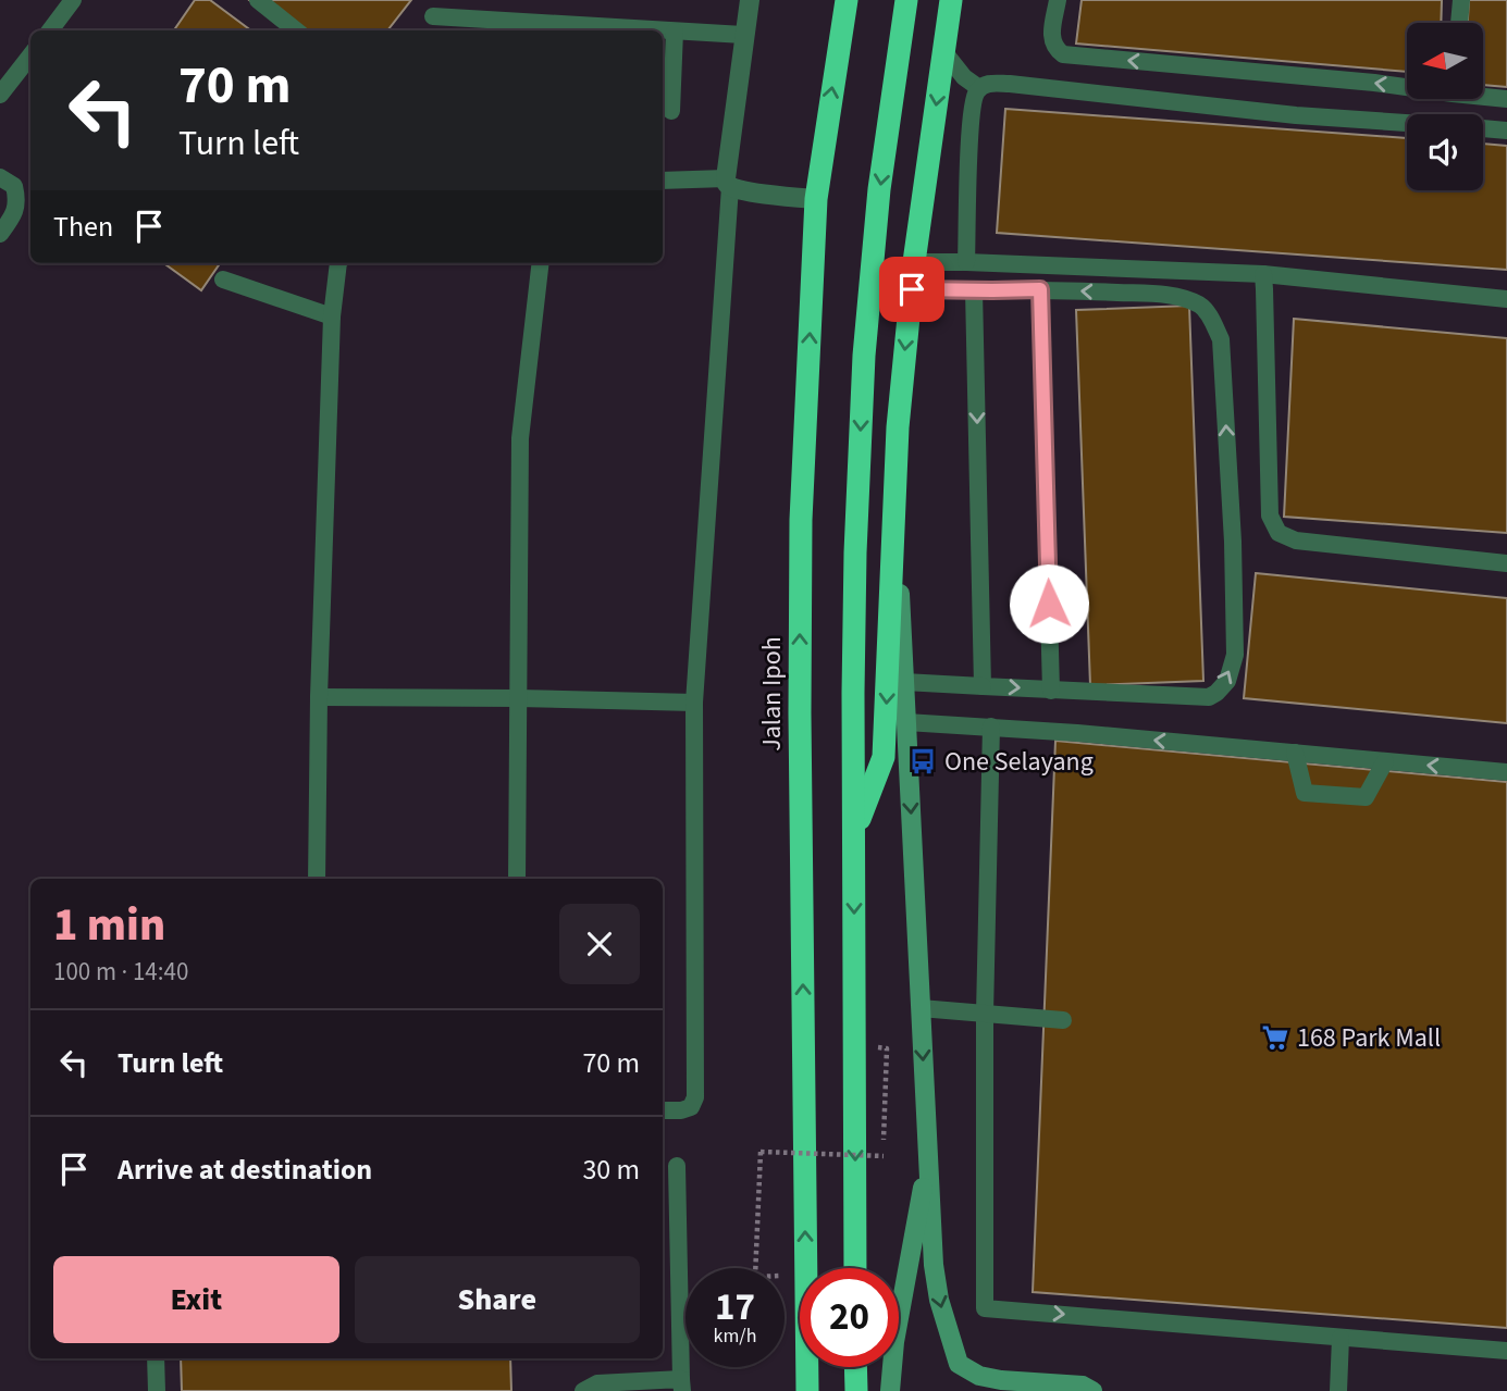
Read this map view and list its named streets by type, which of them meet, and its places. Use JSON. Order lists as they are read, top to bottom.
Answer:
{
  "streets": {
    "highway": ["Jalan Ipoh"]
  },
  "places": {
    "bus stop": ["One Selayang"],
    "supermarket": ["168 Park Mall"]
  },
  "north": "left",
  "page": {
    "turn": ["70 m", "Turn left"],
    "then": "Then",
    "heading": ["1 min", "100 m · 14:40"],
    "list": [
      {
        "name": "Turn left",
        "value": "70 m"
      },
      {
        "name": "Arrive at destination",
        "value": "30 m"
      }
    ],
    "buttons": ["Exit", "Share"],
    "speed": "17 km/h",
    "limit": "20"
  }
}
